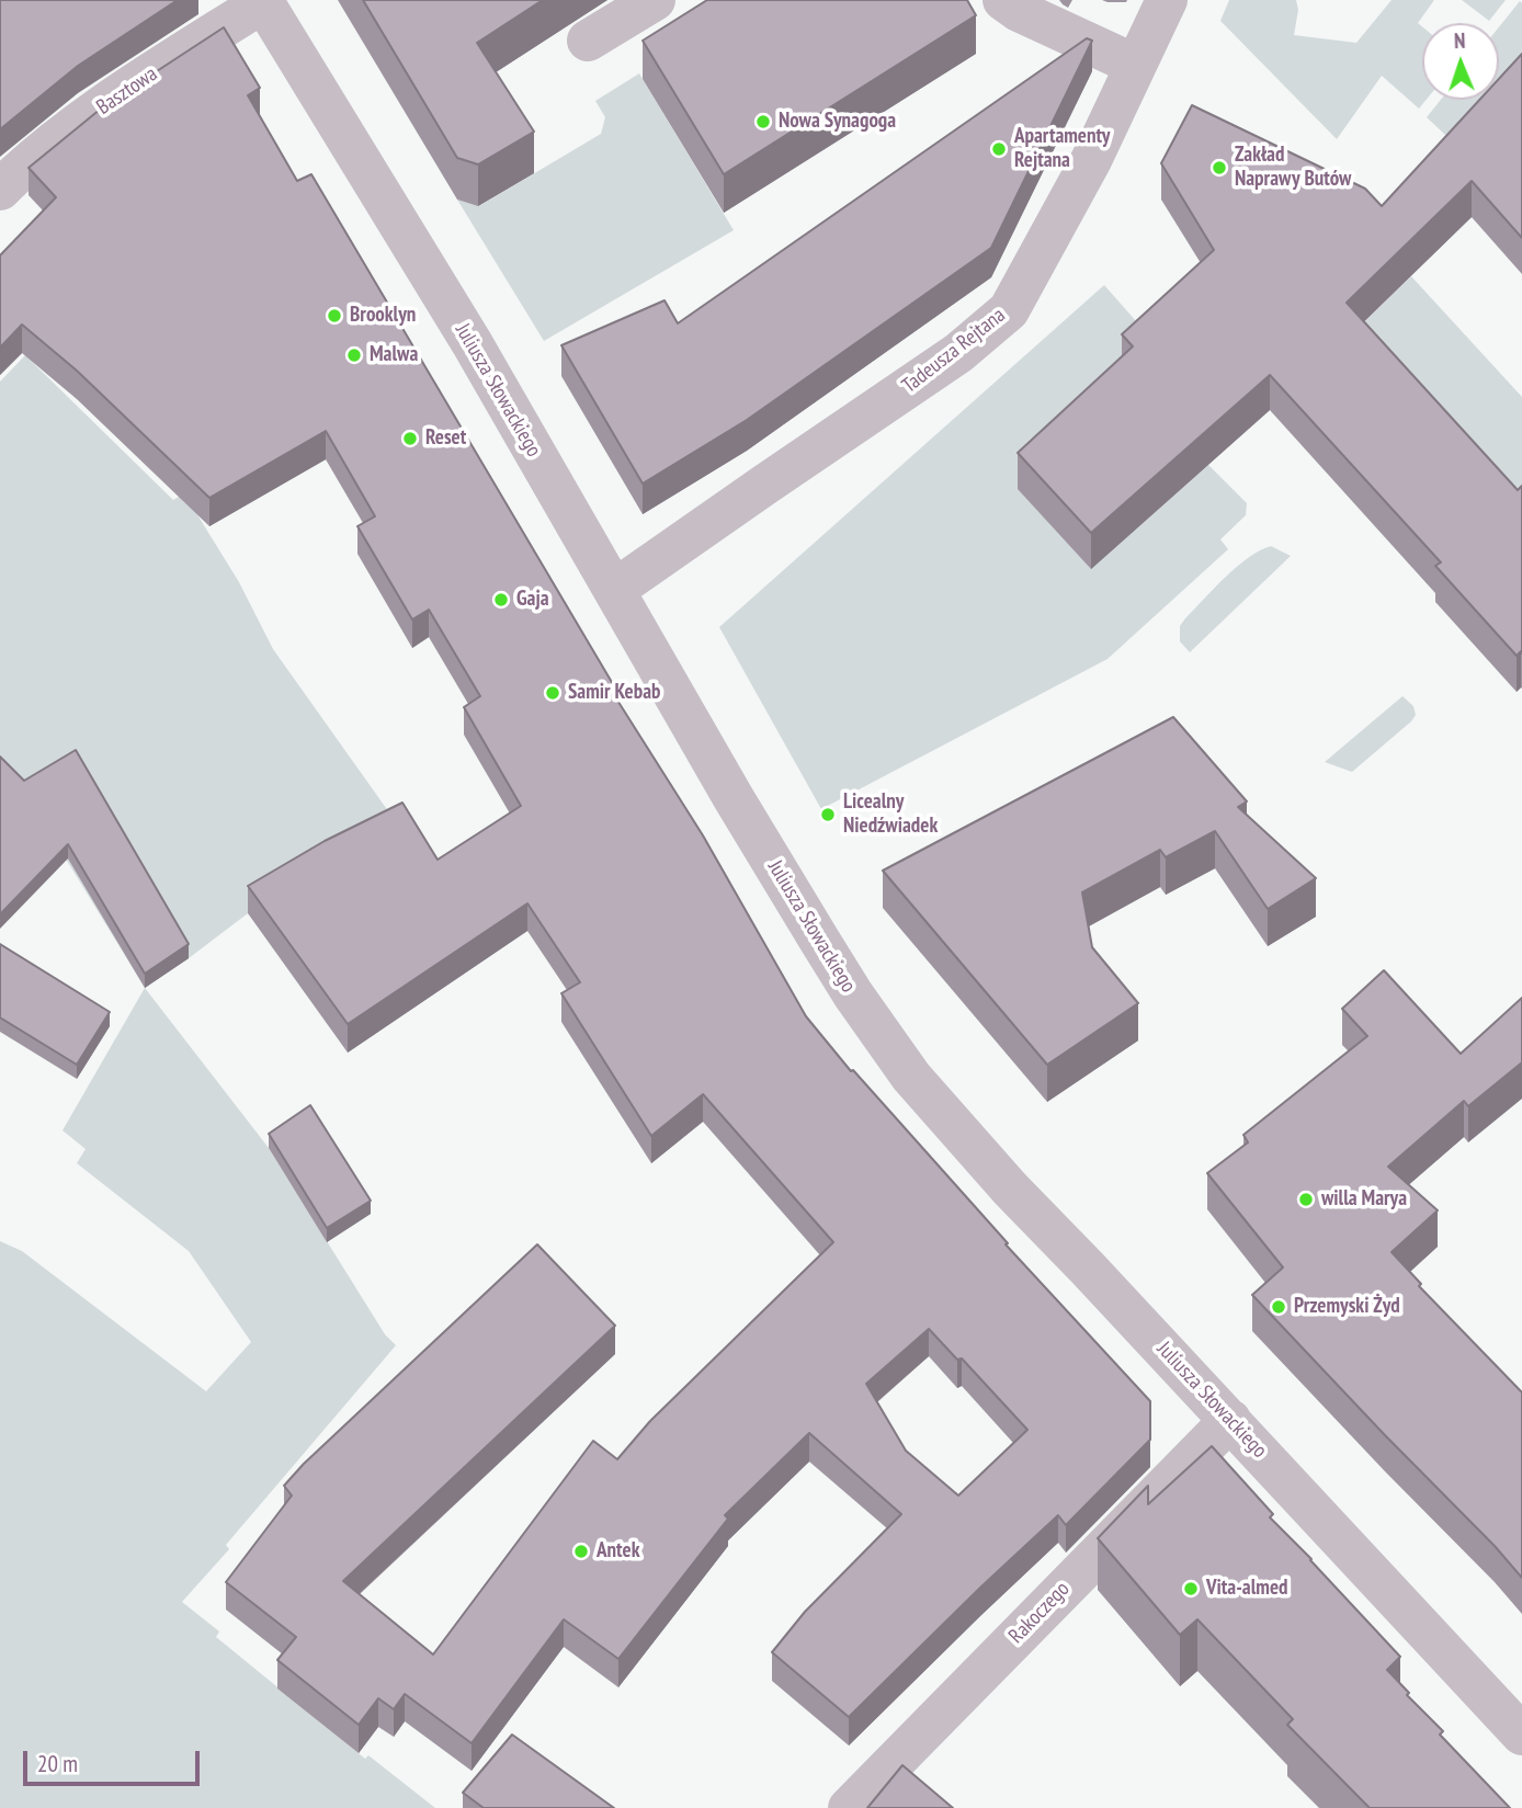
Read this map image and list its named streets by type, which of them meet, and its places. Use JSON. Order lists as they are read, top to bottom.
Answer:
{
  "streets": {
    "street": [
      "Basztowa",
      "Tadeusza Rejtana",
      "Juliusza Słowackiego",
      "Rakoczego"
    ]
  },
  "crossings": [
    ["Basztowa", "Juliusza Słowackiego"],
    ["Tadeusza Rejtana", "Juliusza Słowackiego"],
    ["Juliusza Słowackiego", "Rakoczego"]
  ],
  "places": [
    "Nowa Synagoga",
    "Apartamenty Rejtana",
    "Zakład Naprawy Butów",
    "Brooklyn",
    "Malwa",
    "Reset",
    "Gaja",
    "Samir Kebab",
    "Licealny Niedźwiadek",
    "willa Marya",
    "Przemyski Żyd",
    "Antek",
    "Vita-almed"
  ],
  "scale_bar": "20 m",
  "north": "top"
}
